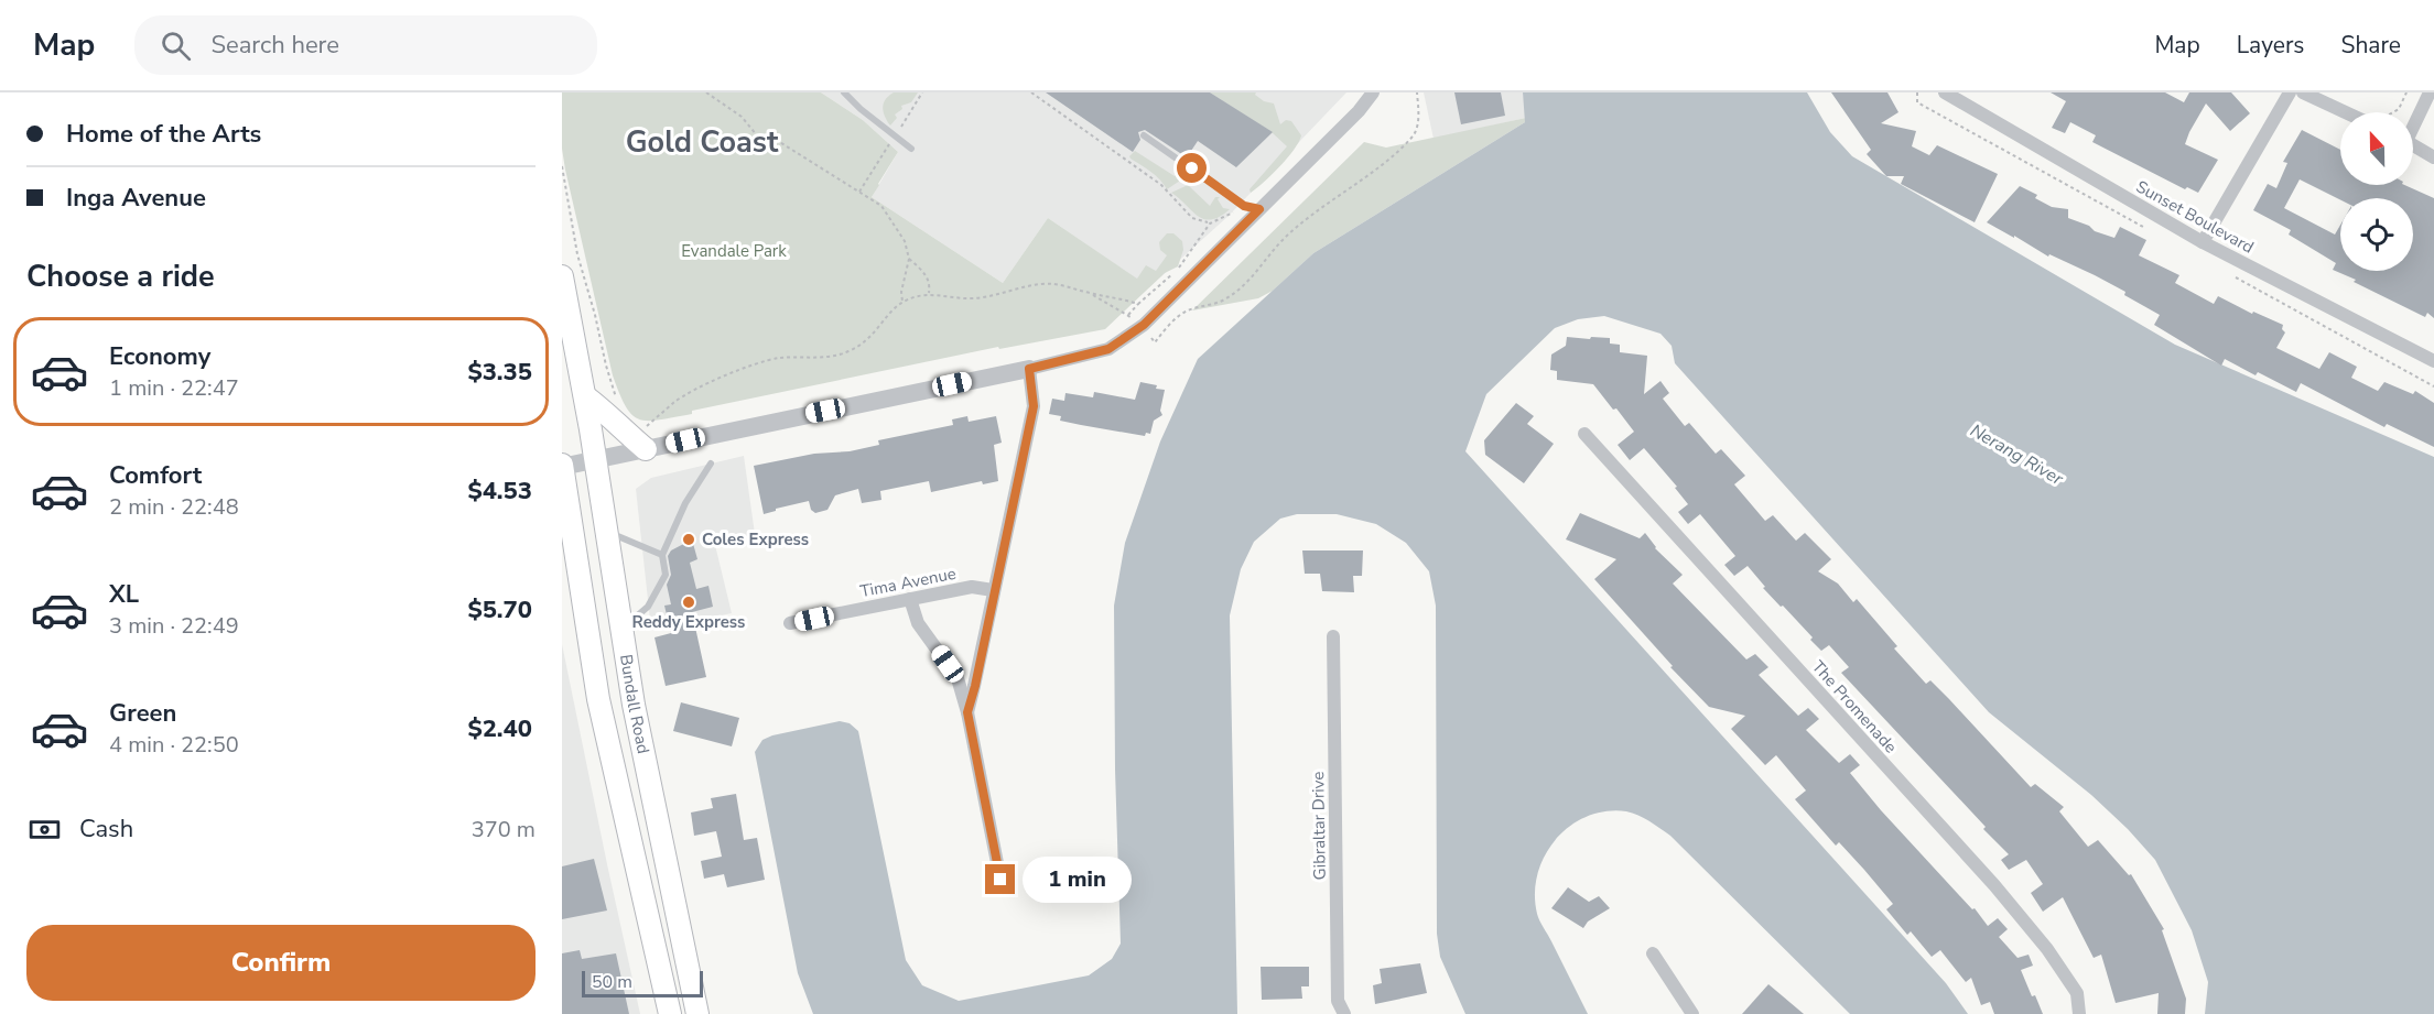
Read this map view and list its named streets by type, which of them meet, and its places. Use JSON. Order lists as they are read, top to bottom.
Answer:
{
  "streets": {
    "main road": ["Bundall Road"],
    "street": [
      "Sunset Boulevard",
      "Tima Avenue",
      "The Promenade",
      "Gibraltar Drive"
    ]
  },
  "districts": ["Gold Coast"],
  "water": ["Nerang River"],
  "parks": ["Evandale Park"],
  "places": ["Coles Express", "Reddy Express"],
  "scale_bar": "50 m",
  "north": "top",
  "page": {
    "header": "Map",
    "search": "Search here",
    "nav": ["Map", "Layers", "Share"],
    "banner": ["Home of the Arts", "Inga Avenue"],
    "heading": "Choose a ride",
    "list": [
      {
        "name": "Economy",
        "note": "1 min · 22:47",
        "value": "$3.35"
      },
      {
        "name": "Comfort",
        "note": "2 min · 22:48",
        "value": "$4.53"
      },
      {
        "name": "XL",
        "note": "3 min · 22:49",
        "value": "$5.70"
      },
      {
        "name": "Green",
        "note": "4 min · 22:50",
        "value": "$2.40"
      }
    ],
    "pay": ["Cash", "370 m"],
    "bubble": "1 min",
    "buttons": "Confirm",
    "scale": "50 m"
  }
}
